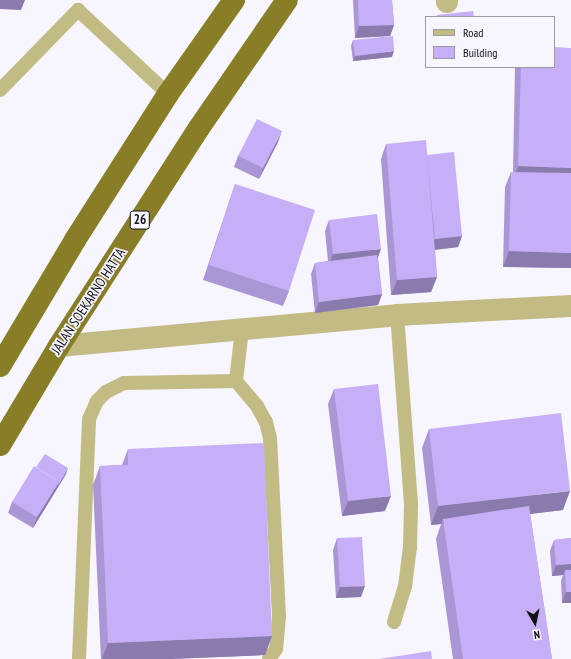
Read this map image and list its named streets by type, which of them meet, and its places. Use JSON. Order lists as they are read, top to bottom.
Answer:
{
  "streets": {
    "highway": ["26", "JALAN SOEKARNO HATTA"]
  },
  "legend": ["Road", "Building"],
  "north": "bottom"
}
